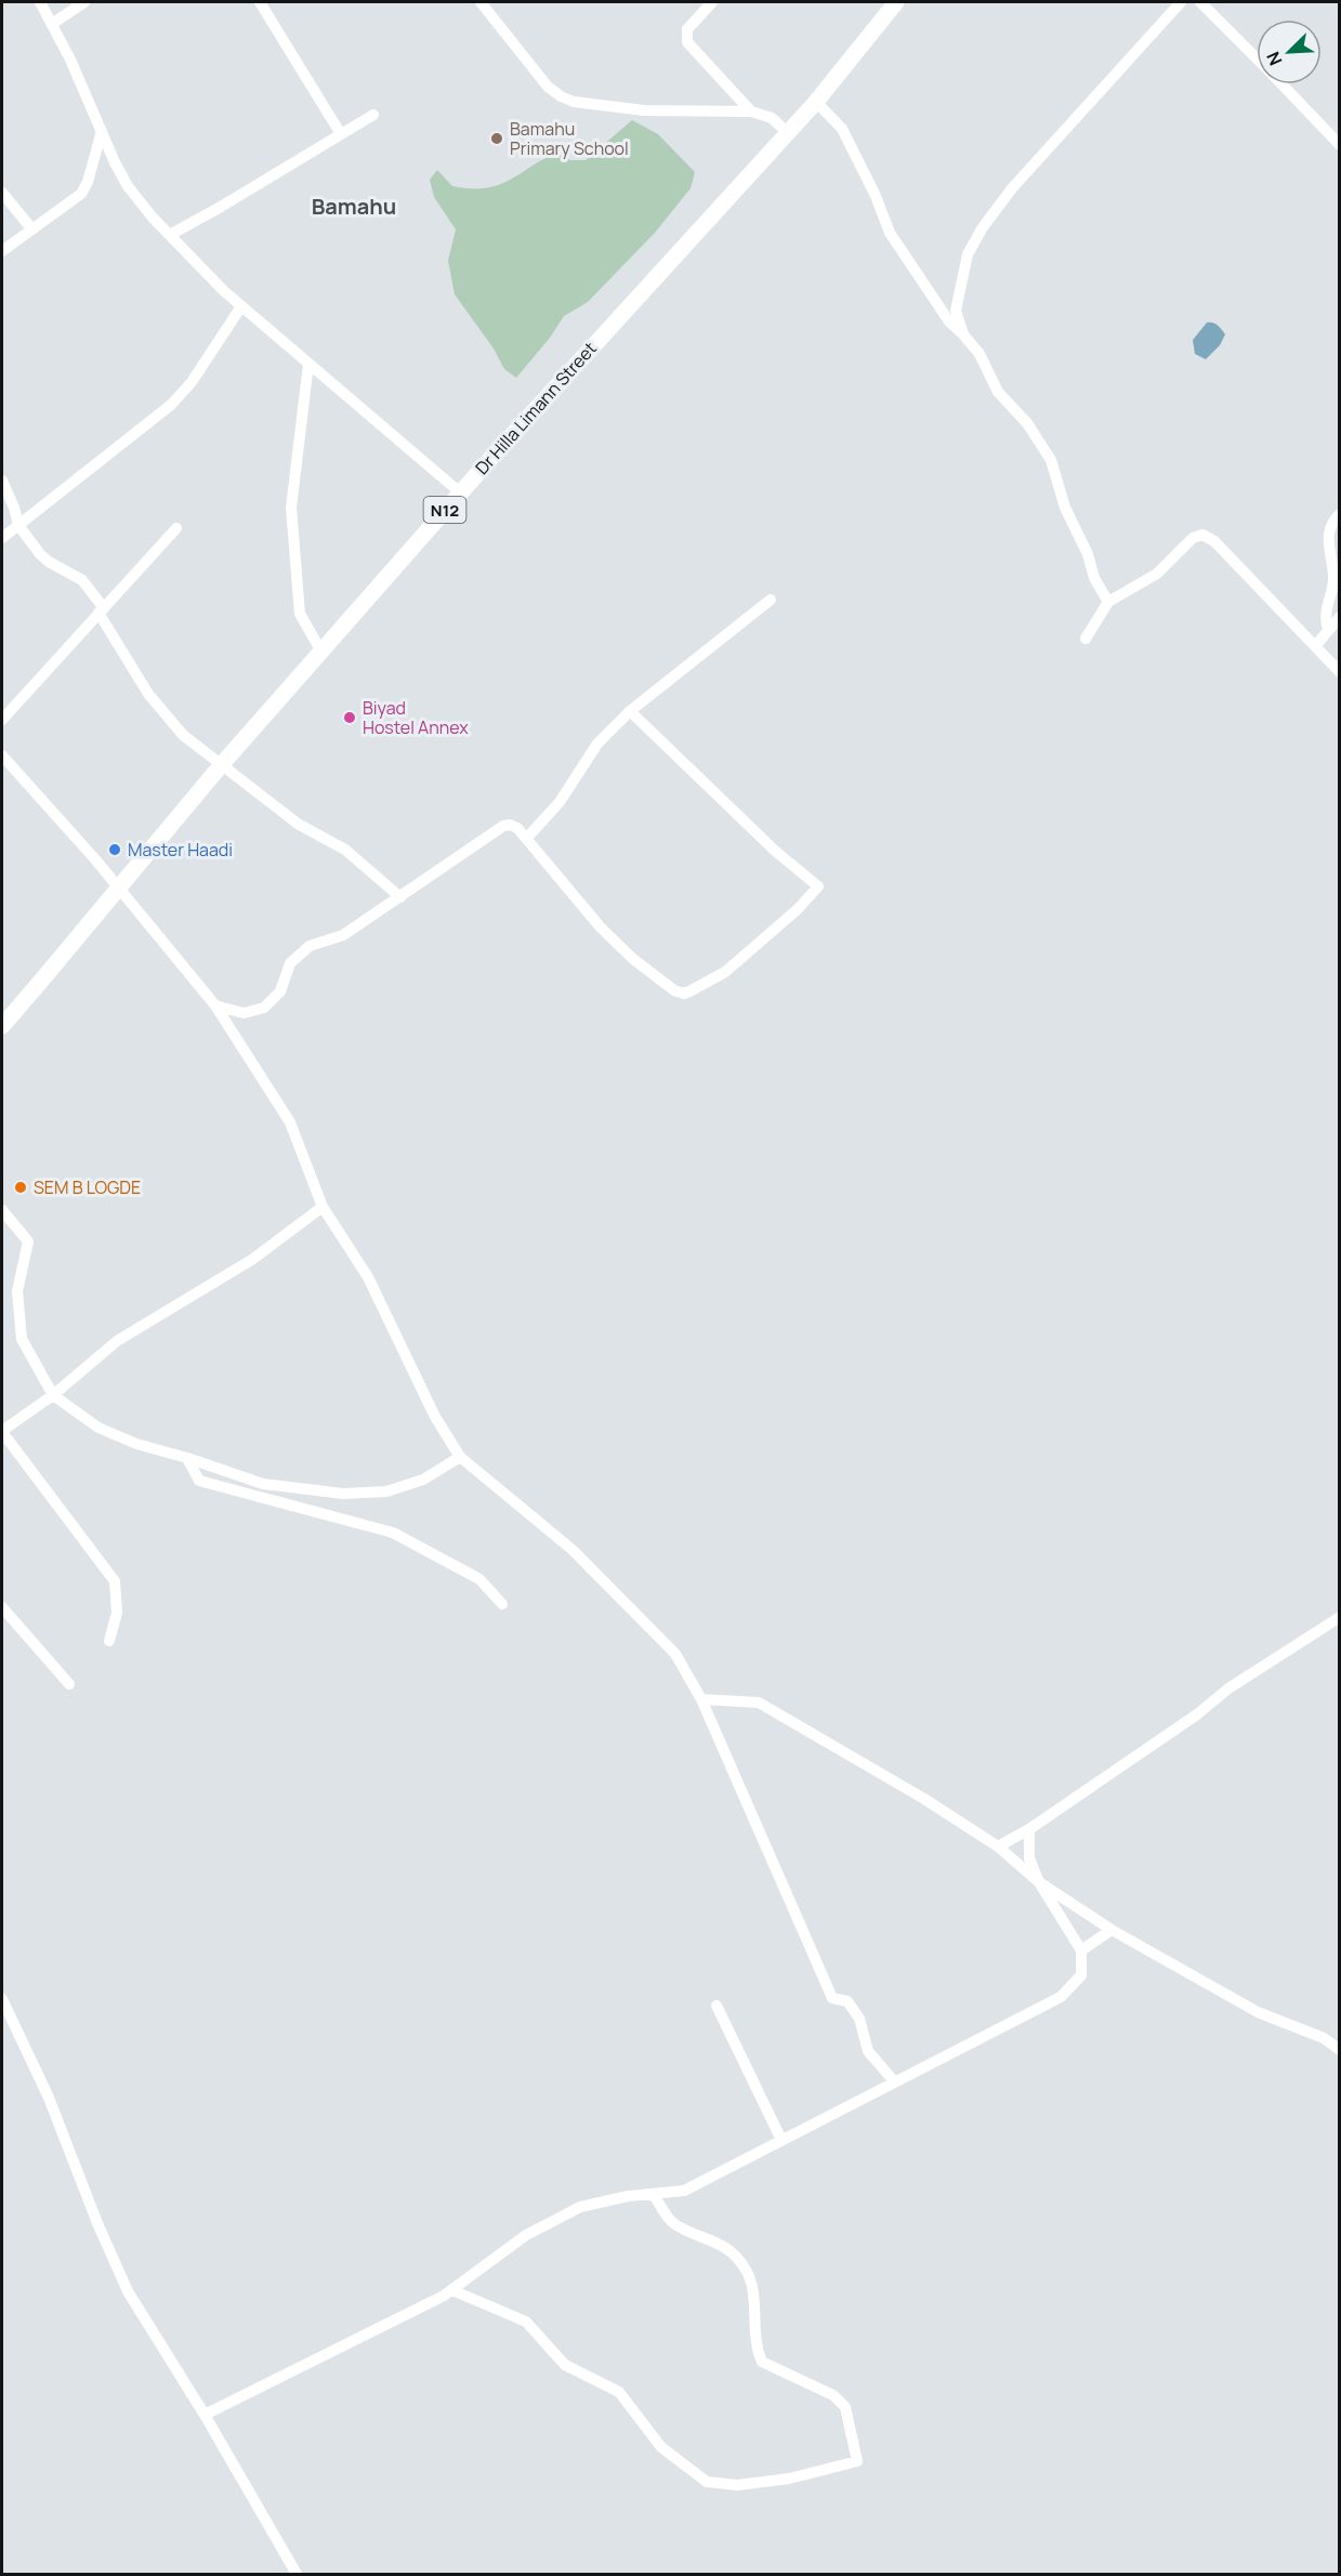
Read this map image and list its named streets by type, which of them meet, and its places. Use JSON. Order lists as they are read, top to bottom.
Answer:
{
  "streets": {
    "highway": ["Dr Hilla Limann Street", "N12"]
  },
  "districts": ["Bamahu"],
  "places": [
    "Bamahu Primary School",
    "Biyad Hostel Annex",
    "Master Haadi",
    "SEM B LOGDE"
  ],
  "north": "bottom left"
}
